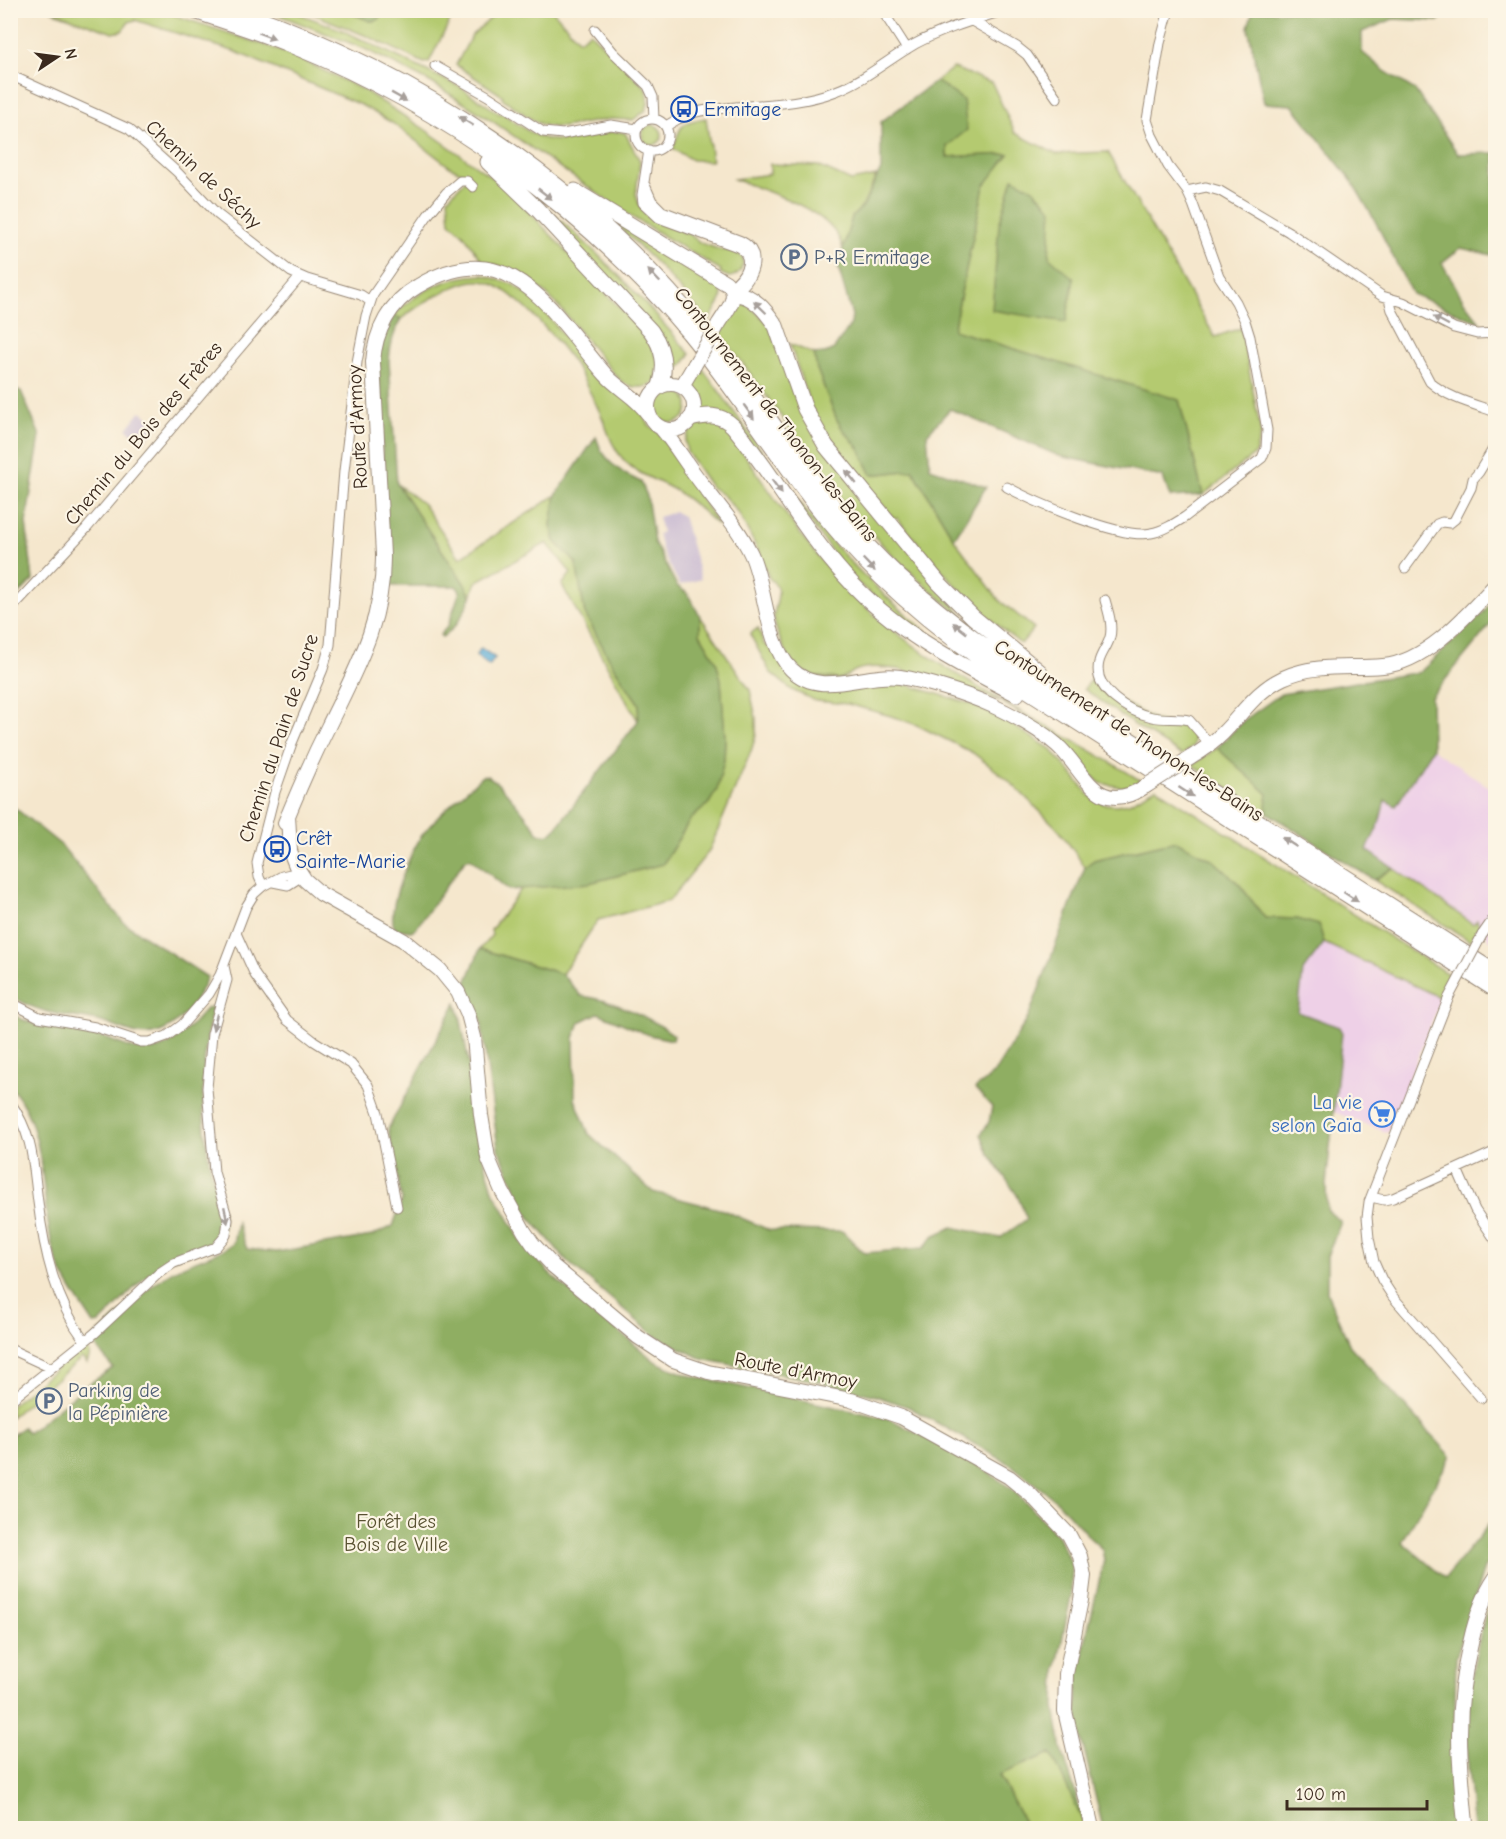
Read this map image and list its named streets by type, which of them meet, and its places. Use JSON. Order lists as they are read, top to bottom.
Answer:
{
  "streets": {
    "main road": ["Contournement de Thonon-les-Bains", "Route d'Armoy"],
    "street": ["Chemin de Séchy", "Chemin du Bois des Frères", "Chemin du Pain de Sucre"]
  },
  "crossings": [
    ["Chemin de Séchy", "Chemin du Bois des Frères"],
    ["Chemin de Séchy", "Chemin du Pain de Sucre"]
  ],
  "parks": ["Forêt des Bois de Ville"],
  "places": {
    "bus stop": ["Ermitage", "Crêt Sainte-Marie"],
    "parking": ["P+R Ermitage", "Parking de la Pépinière"],
    "supermarket": ["La vie selon Gaïa"]
  },
  "scale_bar": "100 m",
  "north": "right"
}
